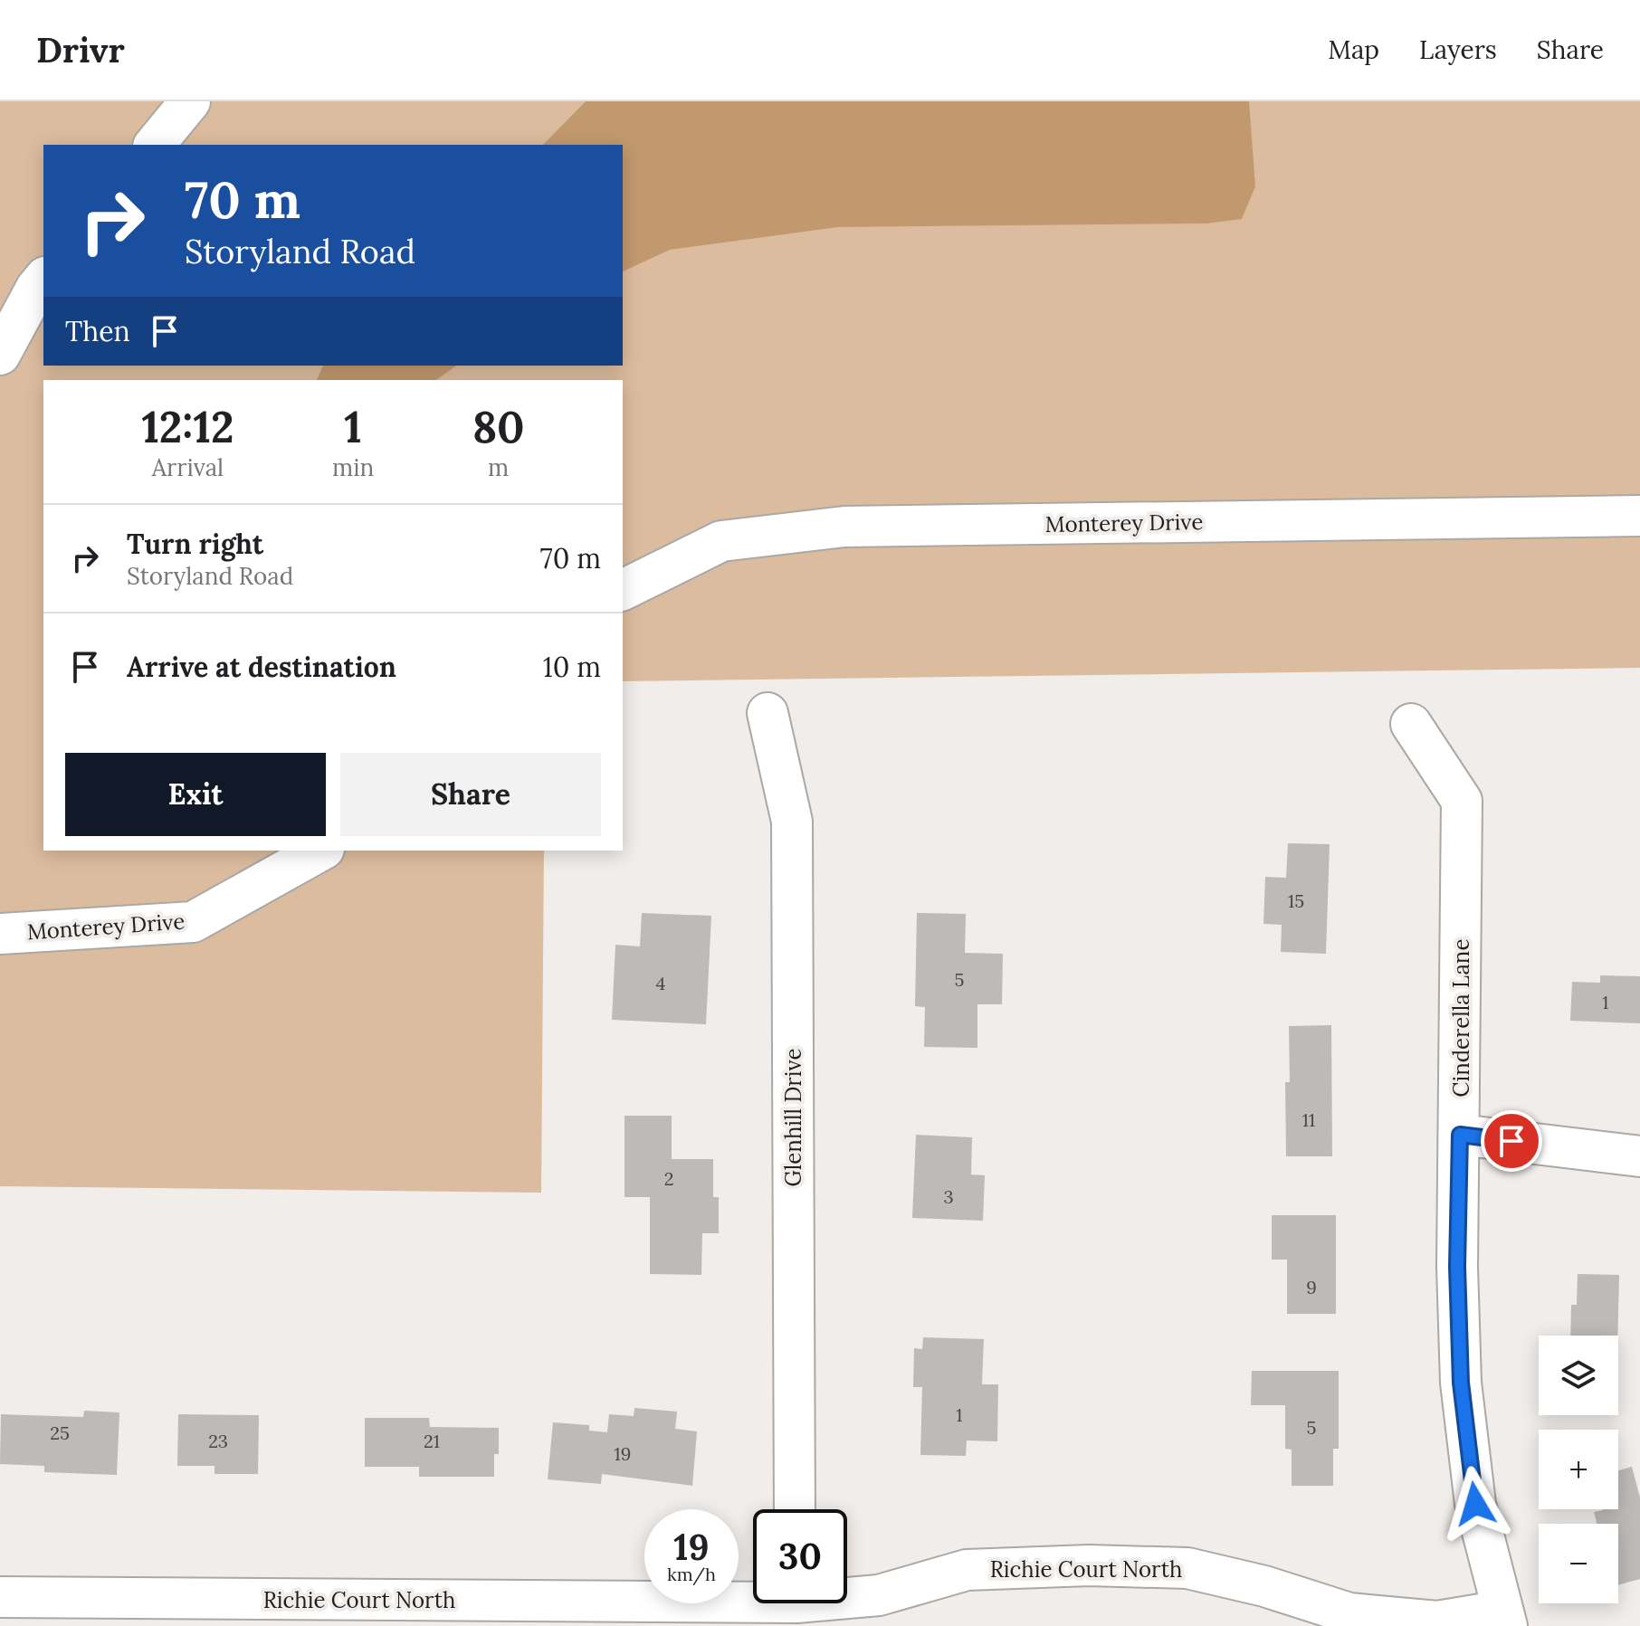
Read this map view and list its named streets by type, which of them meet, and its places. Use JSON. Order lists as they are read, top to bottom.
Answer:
{
  "streets": {
    "street": [
      "Monterey Drive",
      "Cinderella Lane",
      "Glenhill Drive",
      "Richie Court North"
    ]
  },
  "crossings": [
    ["Cinderella Lane", "Richie Court North"]
  ],
  "house_numbers": [
    "15",
    "5",
    "4",
    "1",
    "11",
    "2",
    "3",
    "9",
    "1",
    "5",
    "25",
    "23",
    "21",
    "19"
  ],
  "page": {
    "header": "Drivr",
    "nav": ["Map", "Layers", "Share"],
    "turn": ["70 m", "Storyland Road"],
    "then": "Then",
    "eta": [
      "12:12",
      "Arrival",
      "1",
      "min",
      "80",
      "m"
    ],
    "list": [
      {
        "name": "Turn right",
        "note": "Storyland Road",
        "value": "70 m"
      },
      {
        "name": "Arrive at destination",
        "value": "10 m"
      }
    ],
    "buttons": ["Exit", "Share"],
    "map_buttons": ["+", "−"],
    "speed": "19 km/h",
    "limit": "30"
  }
}
